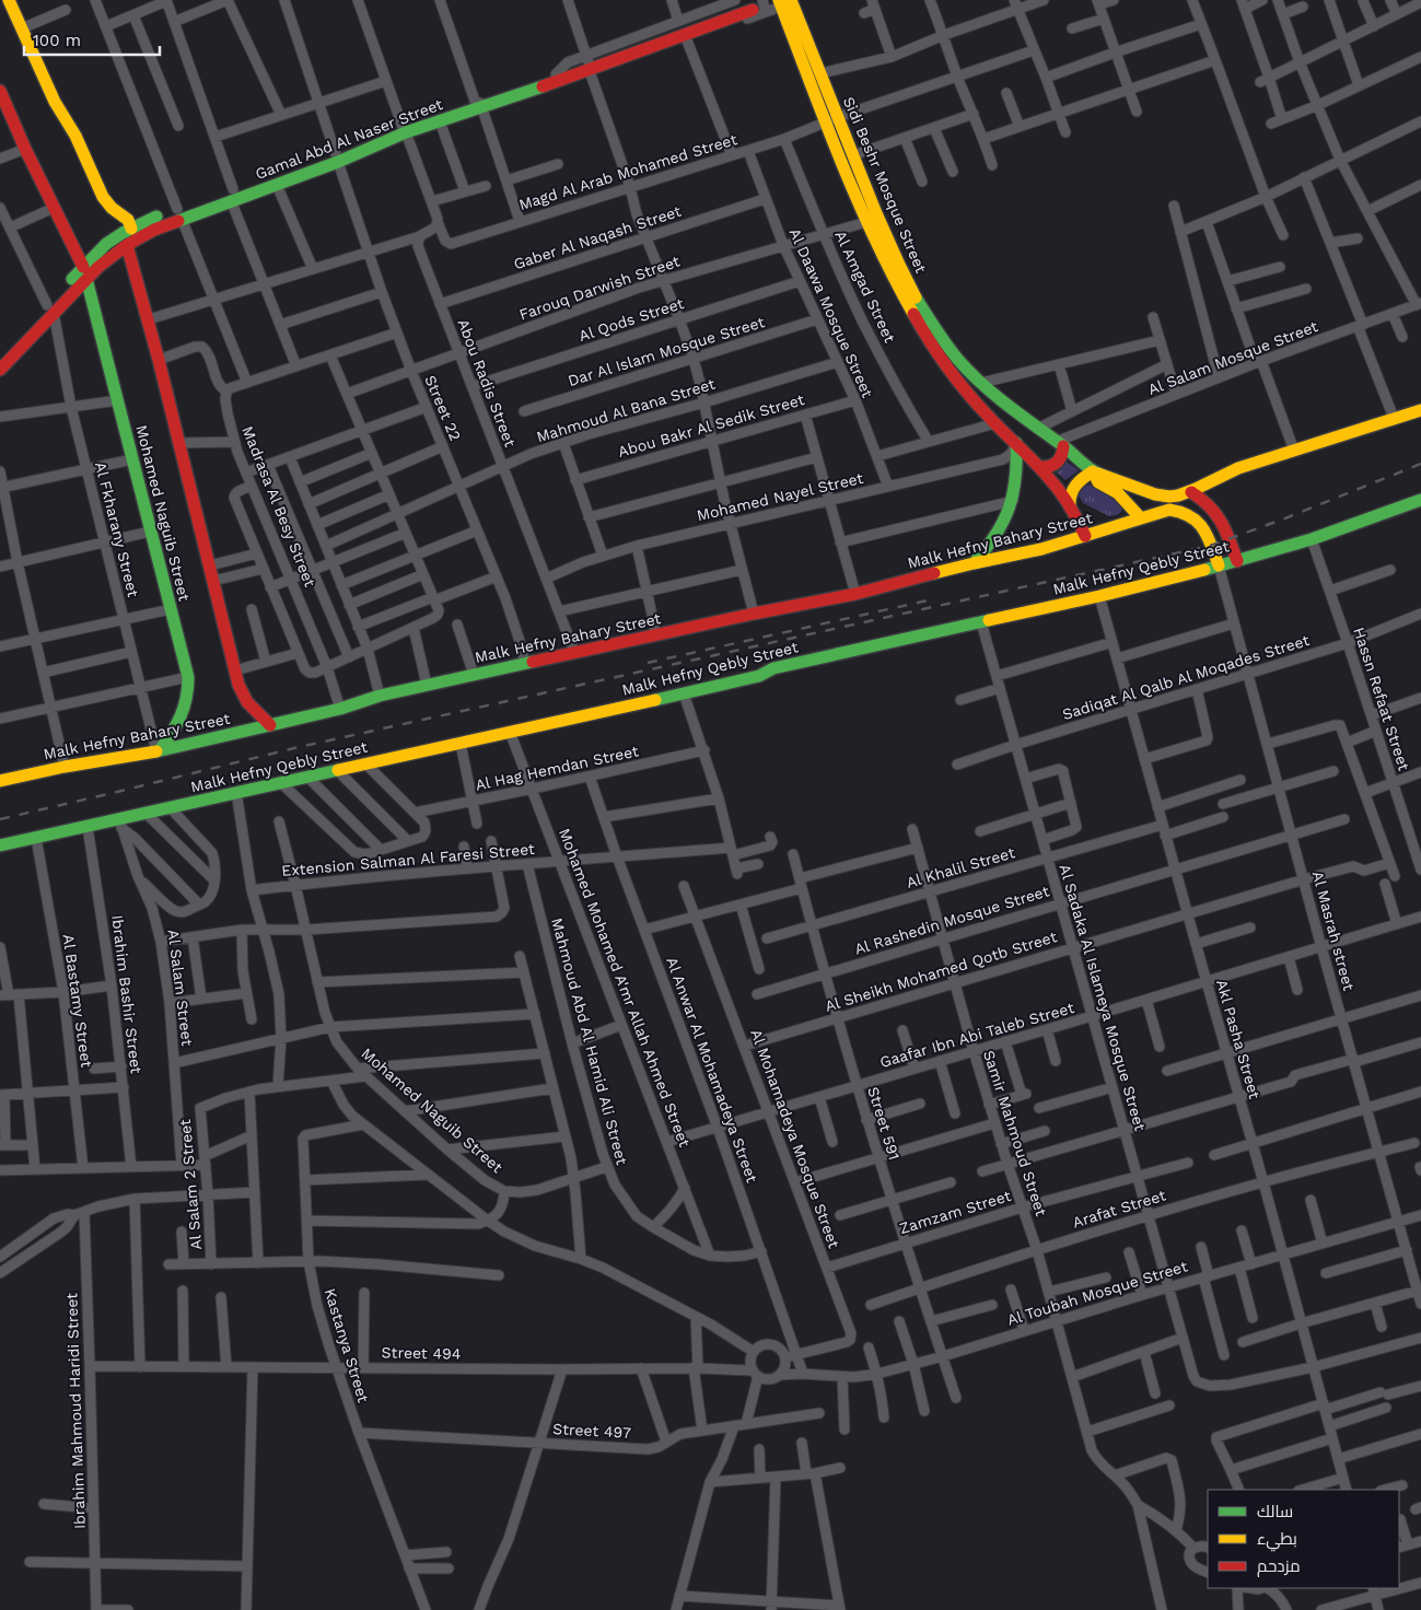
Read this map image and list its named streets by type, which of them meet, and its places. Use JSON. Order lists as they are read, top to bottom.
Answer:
{
  "streets": {
    "street": [
      "Gamal Abd Al Naser Street",
      "Magd Al Arab Mohamed Street",
      "Sidi Beshr Mosque Street",
      "Gaber Al Naqash Street",
      "Al Amgad Street",
      "Farouq Darwish Street",
      "Al Daawa Mosque Street",
      "Al Qods Street",
      "Dar Al Islam Mosque Street",
      "Al Salam Mosque Street",
      "Abou Radis Street",
      "Street 22",
      "Mahmoud Al Bana Street",
      "Abou Bakr Al Sedik Street",
      "Mohamed Nayel Street",
      "Madrasa Al Besy Street",
      "Mohamed Naguib Street",
      "Al Fkharany Street",
      "Malk Hefny Bahary Street",
      "Malk Hefny Qebly Street",
      "Sadiqat Al Qalb Al Moqades Street",
      "Hassn Refaat Street",
      "Al Hag Hemdan Street",
      "Extension Salman Al Faresi Street",
      "Al Khalil Street",
      "Al Rashedin Mosque Street",
      "Al Masrah street",
      "Al Sheikh Mohamed Qotb Street",
      "Al Salam Street",
      "Mohamed Mohamed A'mr Allah Ahmed Street",
      "Ibrahim Bashir Street",
      "Al Sadaka Al Islameya Mosque Street",
      "Al Bastamy Street",
      "Gaafar Ibn Abi Taleb Street",
      "Akl Pasha Street",
      "Mahmoud Abd Al Hamid Ali Street",
      "Al Anwar Al Mohamadeya Street",
      "Street 591",
      "Samir Mahmoud Street",
      "Al Mohamadeya Mosque Street",
      "Al Salam 2 Street",
      "Arafat Street",
      "Zamzam Street",
      "Al Toubah Mosque Street",
      "Kastanya Street",
      "Street 494",
      "Ibrahim Mahmoud Haridi Street",
      "Street 497"
    ]
  },
  "crossings": [
    ["Gamal Abd Al Naser Street", "Street 22"],
    ["Gamal Abd Al Naser Street", "Mohamed Naguib Street"],
    ["Gamal Abd Al Naser Street", "Al Fkharany Street"],
    ["Magd Al Arab Mohamed Street", "Sidi Beshr Mosque Street"],
    ["Magd Al Arab Mohamed Street", "Al Amgad Street"],
    ["Magd Al Arab Mohamed Street", "Al Daawa Mosque Street"],
    ["Sidi Beshr Mosque Street", "Farouq Darwish Street"],
    ["Sidi Beshr Mosque Street", "Al Salam Mosque Street"],
    ["Sidi Beshr Mosque Street", "Mohamed Nayel Street"],
    ["Sidi Beshr Mosque Street", "Malk Hefny Bahary Street"],
    ["Gaber Al Naqash Street", "Al Daawa Mosque Street"],
    ["Gaber Al Naqash Street", "Abou Radis Street"],
    ["Al Amgad Street", "Farouq Darwish Street"],
    ["Farouq Darwish Street", "Al Daawa Mosque Street"],
    ["Farouq Darwish Street", "Abou Radis Street"],
    ["Farouq Darwish Street", "Street 22"],
    ["Al Daawa Mosque Street", "Al Qods Street"],
    ["Al Daawa Mosque Street", "Dar Al Islam Mosque Street"],
    ["Al Daawa Mosque Street", "Mahmoud Al Bana Street"],
    ["Al Daawa Mosque Street", "Abou Bakr Al Sedik Street"],
    ["Al Daawa Mosque Street", "Mohamed Nayel Street"],
    ["Al Qods Street", "Abou Radis Street"],
    ["Abou Radis Street", "Mahmoud Al Bana Street"],
    ["Abou Radis Street", "Mohamed Nayel Street"],
    ["Abou Radis Street", "Malk Hefny Bahary Street"],
    ["Street 22", "Mahmoud Al Bana Street"],
    ["Street 22", "Malk Hefny Bahary Street"],
    ["Madrasa Al Besy Street", "Malk Hefny Bahary Street"],
    ["Mohamed Naguib Street", "Al Fkharany Street"],
    ["Mohamed Naguib Street", "Malk Hefny Bahary Street"],
    ["Mohamed Naguib Street", "Extension Salman Al Faresi Street"],
    ["Mohamed Naguib Street", "Mahmoud Abd Al Hamid Ali Street"],
    ["Mohamed Naguib Street", "Al Salam 2 Street"],
    ["Al Fkharany Street", "Malk Hefny Bahary Street"],
    ["Malk Hefny Bahary Street", "Malk Hefny Qebly Street"],
    ["Malk Hefny Bahary Street", "Al Masrah street"],
    ["Malk Hefny Qebly Street", "Hassn Refaat Street"],
    ["Malk Hefny Qebly Street", "Al Masrah street"],
    ["Malk Hefny Qebly Street", "Al Salam Street"],
    ["Malk Hefny Qebly Street", "Mohamed Mohamed A'mr Allah Ahmed Street"],
    ["Malk Hefny Qebly Street", "Ibrahim Bashir Street"],
    ["Malk Hefny Qebly Street", "Al Sadaka Al Islameya Mosque Street"],
    ["Malk Hefny Qebly Street", "Al Bastamy Street"],
    ["Malk Hefny Qebly Street", "Akl Pasha Street"],
    ["Sadiqat Al Qalb Al Moqades Street", "Hassn Refaat Street"],
    ["Sadiqat Al Qalb Al Moqades Street", "Al Masrah street"],
    ["Sadiqat Al Qalb Al Moqades Street", "Al Sadaka Al Islameya Mosque Street"],
    ["Sadiqat Al Qalb Al Moqades Street", "Akl Pasha Street"],
    ["Al Hag Hemdan Street", "Mohamed Mohamed A'mr Allah Ahmed Street"],
    ["Al Hag Hemdan Street", "Al Anwar Al Mohamadeya Street"],
    ["Extension Salman Al Faresi Street", "Mohamed Mohamed A'mr Allah Ahmed Street"],
    ["Extension Salman Al Faresi Street", "Mahmoud Abd Al Hamid Ali Street"],
    ["Extension Salman Al Faresi Street", "Al Anwar Al Mohamadeya Street"],
    ["Al Khalil Street", "Al Sadaka Al Islameya Mosque Street"],
    ["Al Khalil Street", "Akl Pasha Street"],
    ["Al Khalil Street", "Street 591"],
    ["Al Khalil Street", "Samir Mahmoud Street"],
    ["Al Rashedin Mosque Street", "Al Masrah street"],
    ["Al Rashedin Mosque Street", "Al Sadaka Al Islameya Mosque Street"],
    ["Al Rashedin Mosque Street", "Akl Pasha Street"],
    ["Al Rashedin Mosque Street", "Street 591"],
    ["Al Rashedin Mosque Street", "Samir Mahmoud Street"],
    ["Al Masrah street", "Al Sheikh Mohamed Qotb Street"],
    ["Al Masrah street", "Gaafar Ibn Abi Taleb Street"],
    ["Al Masrah street", "Arafat Street"],
    ["Al Masrah street", "Al Toubah Mosque Street"],
    ["Al Sheikh Mohamed Qotb Street", "Al Sadaka Al Islameya Mosque Street"],
    ["Al Sheikh Mohamed Qotb Street", "Akl Pasha Street"],
    ["Al Sheikh Mohamed Qotb Street", "Street 591"],
    ["Al Sheikh Mohamed Qotb Street", "Samir Mahmoud Street"],
    ["Al Sheikh Mohamed Qotb Street", "Al Mohamadeya Mosque Street"],
    ["Mohamed Mohamed A'mr Allah Ahmed Street", "Gaafar Ibn Abi Taleb Street"],
    ["Mohamed Mohamed A'mr Allah Ahmed Street", "Mahmoud Abd Al Hamid Ali Street"],
    ["Al Sadaka Al Islameya Mosque Street", "Gaafar Ibn Abi Taleb Street"],
    ["Al Sadaka Al Islameya Mosque Street", "Akl Pasha Street"],
    ["Al Sadaka Al Islameya Mosque Street", "Arafat Street"],
    ["Al Sadaka Al Islameya Mosque Street", "Zamzam Street"],
    ["Al Sadaka Al Islameya Mosque Street", "Al Toubah Mosque Street"],
    ["Gaafar Ibn Abi Taleb Street", "Akl Pasha Street"],
    ["Gaafar Ibn Abi Taleb Street", "Al Anwar Al Mohamadeya Street"],
    ["Gaafar Ibn Abi Taleb Street", "Street 591"],
    ["Gaafar Ibn Abi Taleb Street", "Samir Mahmoud Street"],
    ["Gaafar Ibn Abi Taleb Street", "Al Mohamadeya Mosque Street"],
    ["Akl Pasha Street", "Arafat Street"],
    ["Akl Pasha Street", "Al Toubah Mosque Street"],
    ["Mahmoud Abd Al Hamid Ali Street", "Al Anwar Al Mohamadeya Street"],
    ["Al Anwar Al Mohamadeya Street", "Al Mohamadeya Mosque Street"],
    ["Al Anwar Al Mohamadeya Street", "Al Toubah Mosque Street"],
    ["Street 591", "Arafat Street"],
    ["Street 591", "Zamzam Street"],
    ["Street 591", "Al Toubah Mosque Street"],
    ["Samir Mahmoud Street", "Arafat Street"],
    ["Samir Mahmoud Street", "Zamzam Street"],
    ["Samir Mahmoud Street", "Al Toubah Mosque Street"],
    ["Al Mohamadeya Mosque Street", "Zamzam Street"],
    ["Al Mohamadeya Mosque Street", "Al Toubah Mosque Street"],
    ["Al Mohamadeya Mosque Street", "Street 494"],
    ["Al Toubah Mosque Street", "Street 494"],
    ["Kastanya Street", "Street 494"],
    ["Kastanya Street", "Street 497"],
    ["Street 494", "Ibrahim Mahmoud Haridi Street"]
  ],
  "legend": ["سالك", "بطيء", "مزدحم"],
  "scale_bar": "100 m"
}
